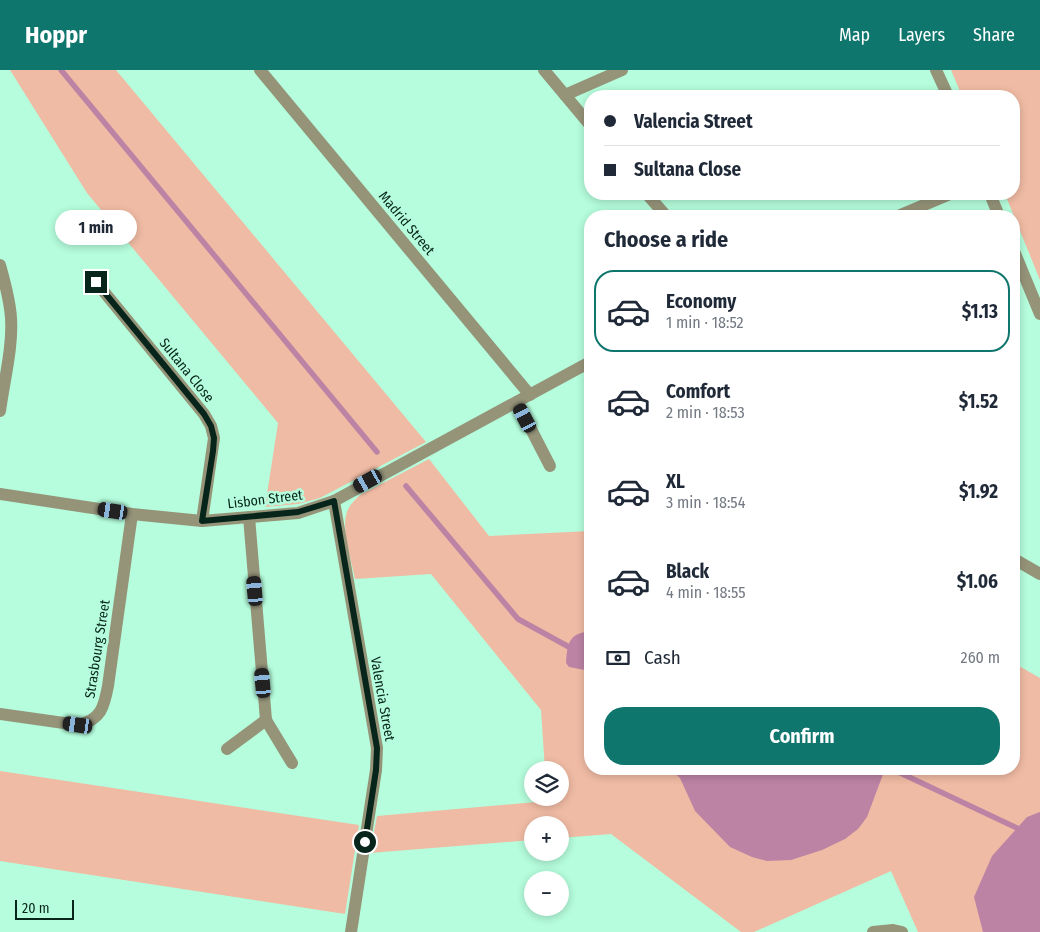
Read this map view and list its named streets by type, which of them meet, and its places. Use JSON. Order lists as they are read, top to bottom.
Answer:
{
  "streets": {
    "street": [
      "Madrid Street",
      "Sultana Close",
      "Lisbon Street",
      "Strasbourg Street",
      "Valencia Street"
    ]
  },
  "crossings": [
    ["Madrid Street", "Lisbon Street"],
    ["Sultana Close", "Lisbon Street"],
    ["Lisbon Street", "Strasbourg Street"],
    ["Lisbon Street", "Valencia Street"]
  ],
  "scale_bar": "20 m",
  "page": {
    "header": "Hoppr",
    "nav": ["Map", "Layers", "Share"],
    "banner": ["Valencia Street", "Sultana Close"],
    "bubble": "1 min",
    "heading": "Choose a ride",
    "list": [
      {
        "name": "Economy",
        "note": "1 min · 18:52",
        "value": "$1.13"
      },
      {
        "name": "Comfort",
        "note": "2 min · 18:53",
        "value": "$1.52"
      },
      {
        "name": "XL",
        "note": "3 min · 18:54",
        "value": "$1.92"
      },
      {
        "name": "Black",
        "note": "4 min · 18:55",
        "value": "$1.06"
      }
    ],
    "pay": ["Cash", "260 m"],
    "buttons": "Confirm",
    "map_buttons": ["+", "−"],
    "scale": "20 m"
  }
}
